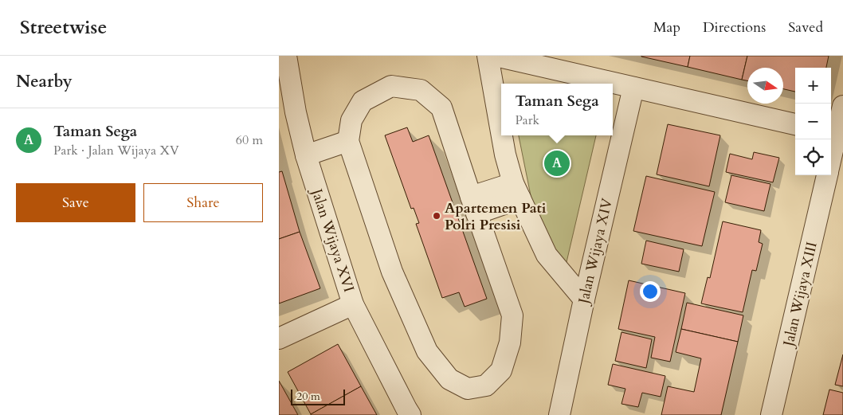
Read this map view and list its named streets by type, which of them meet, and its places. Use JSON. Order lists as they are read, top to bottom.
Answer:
{
  "streets": {
    "street": ["Jalan Wijaya XVI", "Jalan Wijaya XIV", "Jalan Wijaya XIII"]
  },
  "places": ["Apartemen Pati Polri Presisi"],
  "scale_bar": "20 m",
  "north": "right",
  "page": {
    "header": "Streetwise",
    "nav": ["Map", "Directions", "Saved"],
    "heading": "Nearby",
    "map_buttons": ["+", "−"],
    "popup": ["Taman Sega", "Park"],
    "list": [
      {
        "mark": "A",
        "name": "Taman Sega",
        "note": "Park · Jalan Wijaya XV",
        "value": "60 m"
      }
    ],
    "pins": "A",
    "buttons": ["Save", "Share"],
    "scale": "20 m"
  }
}
